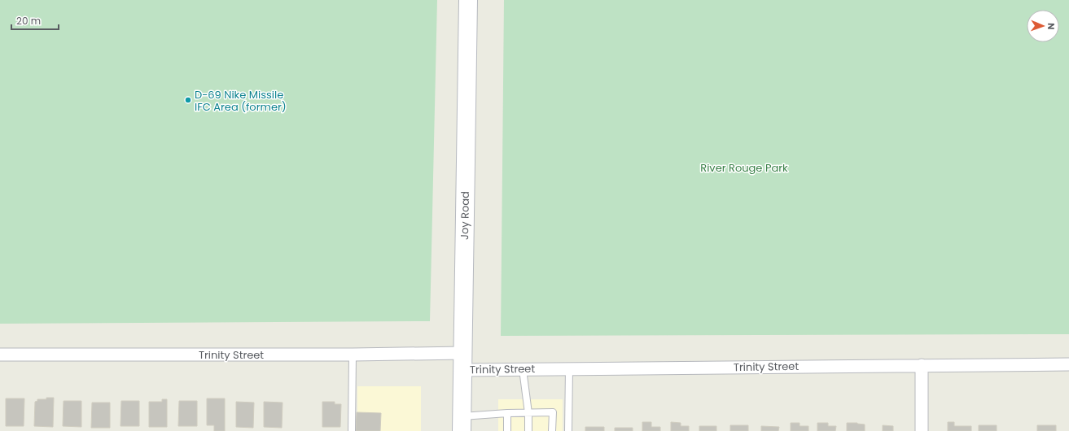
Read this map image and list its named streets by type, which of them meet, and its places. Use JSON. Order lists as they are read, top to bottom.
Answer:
{
  "streets": {
    "main road": ["Joy Road"],
    "street": ["Trinity Street"]
  },
  "crossings": [
    ["Joy Road", "Trinity Street"]
  ],
  "parks": ["River Rouge Park"],
  "places": ["D-69 Nike Missile IFC Area (former)"],
  "scale_bar": "20 m",
  "north": "right"
}
